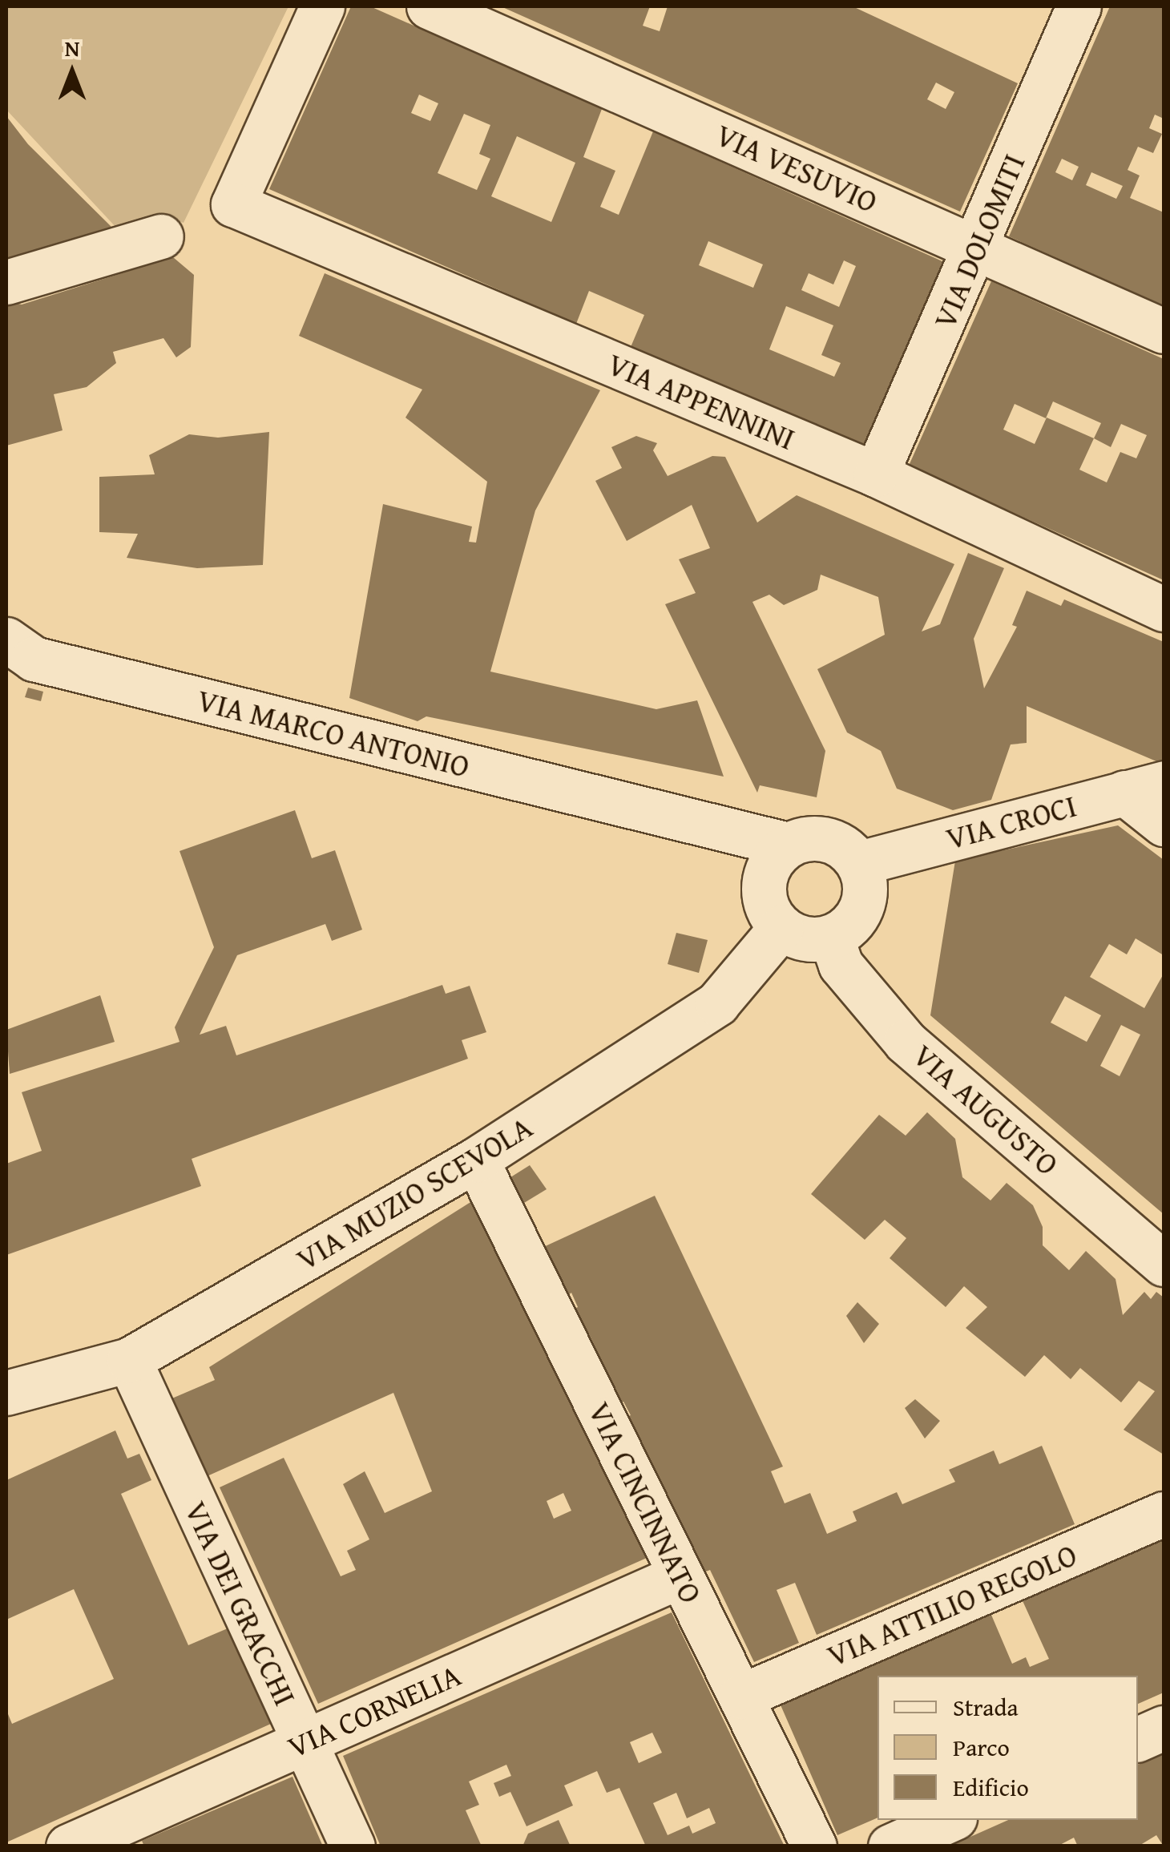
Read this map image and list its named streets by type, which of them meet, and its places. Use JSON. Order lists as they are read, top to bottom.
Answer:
{
  "streets": {
    "street": [
      "VIA VESUVIO",
      "VIA DOLOMITI",
      "VIA APPENNINI",
      "VIA MARCO ANTONIO",
      "VIA CROCI",
      "VIA AUGUSTO",
      "VIA MUZIO SCEVOLA",
      "VIA CINCINNATO",
      "VIA DEI GRACCHI",
      "VIA ATTILIO REGOLO",
      "VIA CORNELIA"
    ]
  },
  "crossings": [
    ["VIA VESUVIO", "VIA DOLOMITI"],
    ["VIA DOLOMITI", "VIA APPENNINI"],
    ["VIA MARCO ANTONIO", "VIA CROCI"],
    ["VIA MARCO ANTONIO", "VIA AUGUSTO"],
    ["VIA MARCO ANTONIO", "VIA MUZIO SCEVOLA"],
    ["VIA CROCI", "VIA AUGUSTO"],
    ["VIA CROCI", "VIA MUZIO SCEVOLA"],
    ["VIA AUGUSTO", "VIA MUZIO SCEVOLA"],
    ["VIA MUZIO SCEVOLA", "VIA CINCINNATO"],
    ["VIA MUZIO SCEVOLA", "VIA DEI GRACCHI"],
    ["VIA CINCINNATO", "VIA ATTILIO REGOLO"],
    ["VIA CINCINNATO", "VIA CORNELIA"],
    ["VIA DEI GRACCHI", "VIA CORNELIA"]
  ],
  "legend": ["Strada", "Parco", "Edificio"],
  "north": "top"
}
